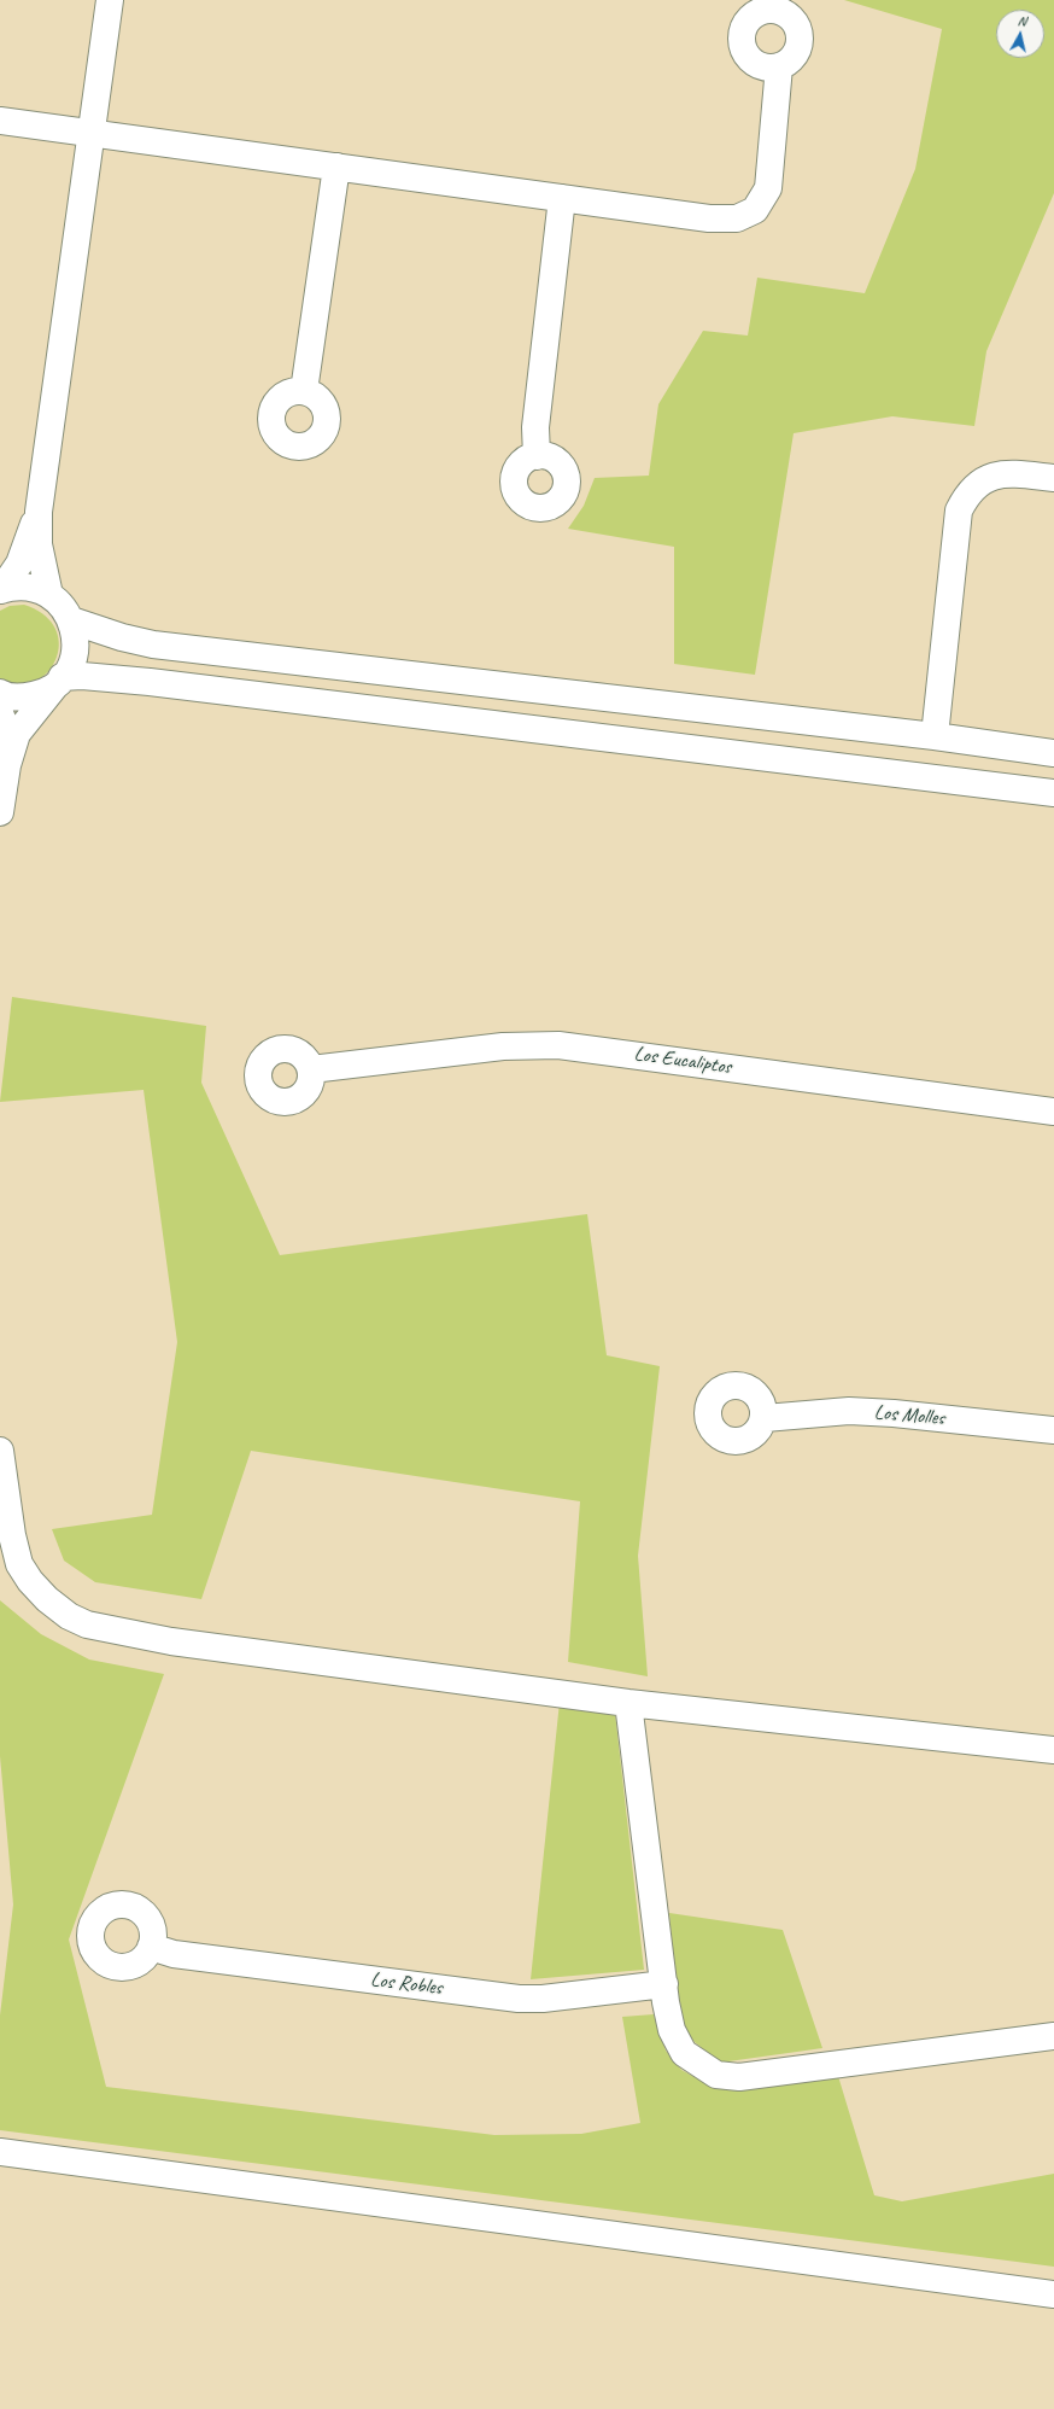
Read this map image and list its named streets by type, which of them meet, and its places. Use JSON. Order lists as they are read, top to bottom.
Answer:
{
  "streets": {
    "street": ["Los Eucaliptos", "Los Molles", "Los Robles"]
  },
  "north": "top"
}
